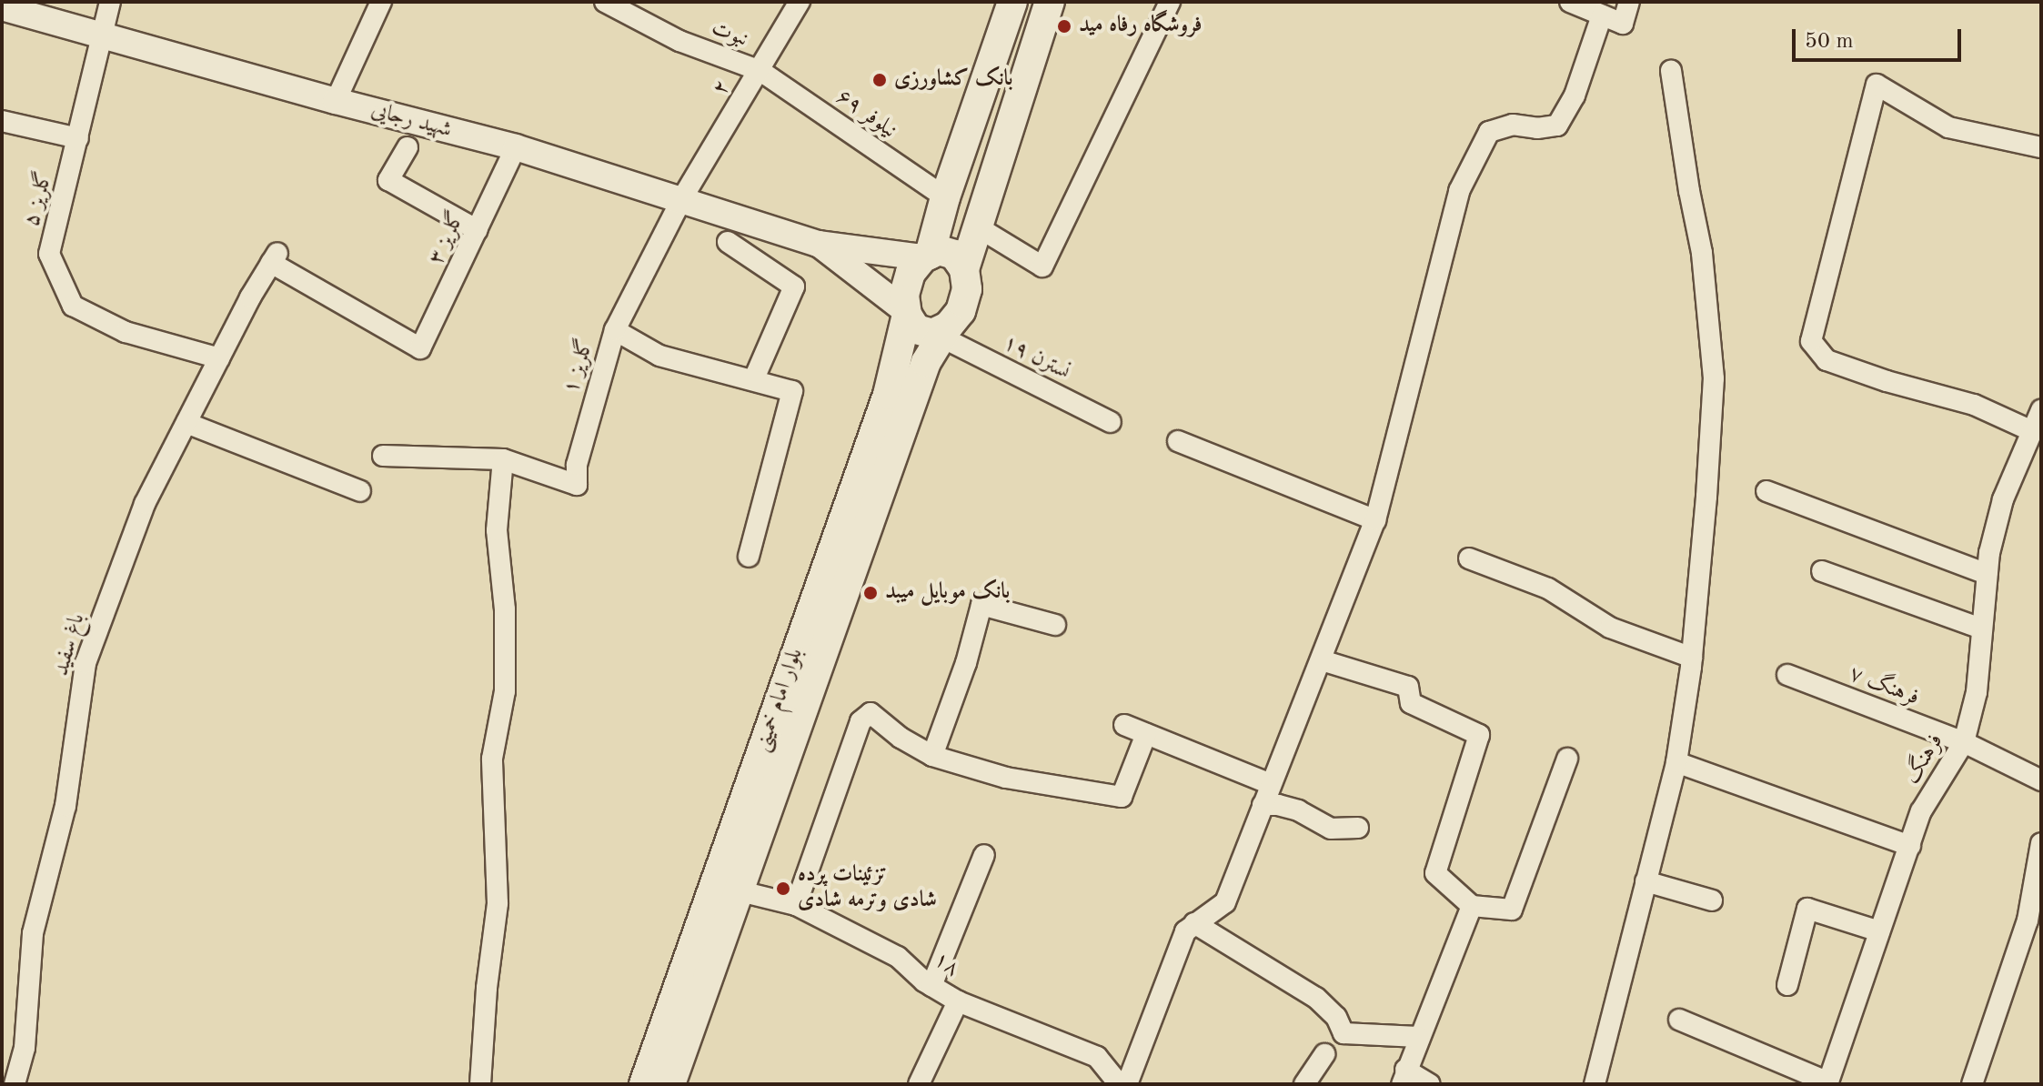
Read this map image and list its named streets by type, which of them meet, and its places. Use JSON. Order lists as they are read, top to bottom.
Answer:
{
  "streets": {
    "main road": ["بلوار امام خمینی"],
    "street": [
      "نبوت",
      "۲",
      "نیلوفر ۶۹",
      "شهید رجایی",
      "گلریز ۵",
      "گلریز ۳",
      "نسترن ۱۹",
      "گلریز ۱",
      "باغ سفید",
      "فرهنگ ۷",
      "فرهنگ",
      "۱۸"
    ]
  },
  "crossings": [
    ["نبوت", "۲"],
    ["نبوت", "نیلوفر ۶۹"],
    ["۲", "نیلوفر ۶۹"],
    ["۲", "شهید رجایی"],
    ["۲", "گلریز ۱"],
    ["شهید رجایی", "گلریز ۵"],
    ["شهید رجایی", "گلریز ۳"],
    ["شهید رجایی", "گلریز ۱"],
    ["گلریز ۵", "باغ سفید"],
    ["گلریز ۳", "باغ سفید"],
    ["نسترن ۱۹", "بلوار امام خمینی"],
    ["فرهنگ ۷", "فرهنگ"],
    ["بلوار امام خمینی", "۱۸"]
  ],
  "places": [
    "فروشگاه رفاه مید",
    "بانک کشاورزی",
    "بانک موبایل میبد",
    "تزئینات پرده شادی وترمه شادی"
  ],
  "scale_bar": "50 m"
}
